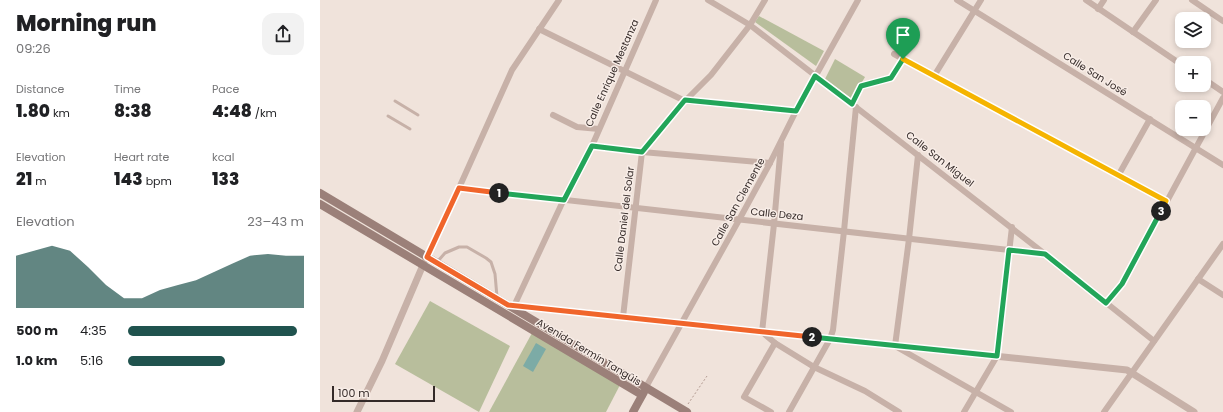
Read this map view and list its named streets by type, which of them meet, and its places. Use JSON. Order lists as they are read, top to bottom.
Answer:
{
  "streets": {
    "main road": ["Calle San Clemente", "Avenida Fermín Tangüis"],
    "street": [
      "Calle Enrique Mestanza",
      "Calle San José",
      "Calle San Miguel",
      "Calle Deza",
      "Calle Daniel del Solar"
    ]
  },
  "crossings": [
    ["Calle Enrique Mestanza", "Calle Deza"],
    ["Calle Enrique Mestanza", "Avenida Fermín Tangüis"],
    ["Calle San Miguel", "Calle San Clemente"],
    ["Calle San Miguel", "Calle Deza"],
    ["Calle San Clemente", "Calle Deza"],
    ["Calle San Clemente", "Avenida Fermín Tangüis"],
    ["Calle Deza", "Calle Daniel del Solar"]
  ],
  "scale_bar": "100 m",
  "page": {
    "heading": ["Morning run", "09:26"],
    "map_buttons": ["+", "−"],
    "stats": [
      ["Distance", "1.80 km"],
      ["Time", "8:38"],
      ["Pace", "4:48 /km"],
      ["Elevation", "21 m"],
      ["Heart rate", "143 bpm"],
      ["kcal", "133"]
    ],
    "pins": ["1", "3", "2"],
    "chart": ["Elevation", "23–43 m"],
    "list": [
      {
        "name": "500 m",
        "note": "4:35"
      },
      {
        "name": "1.0 km",
        "note": "5:16"
      }
    ],
    "scale": "100 m"
  }
}
